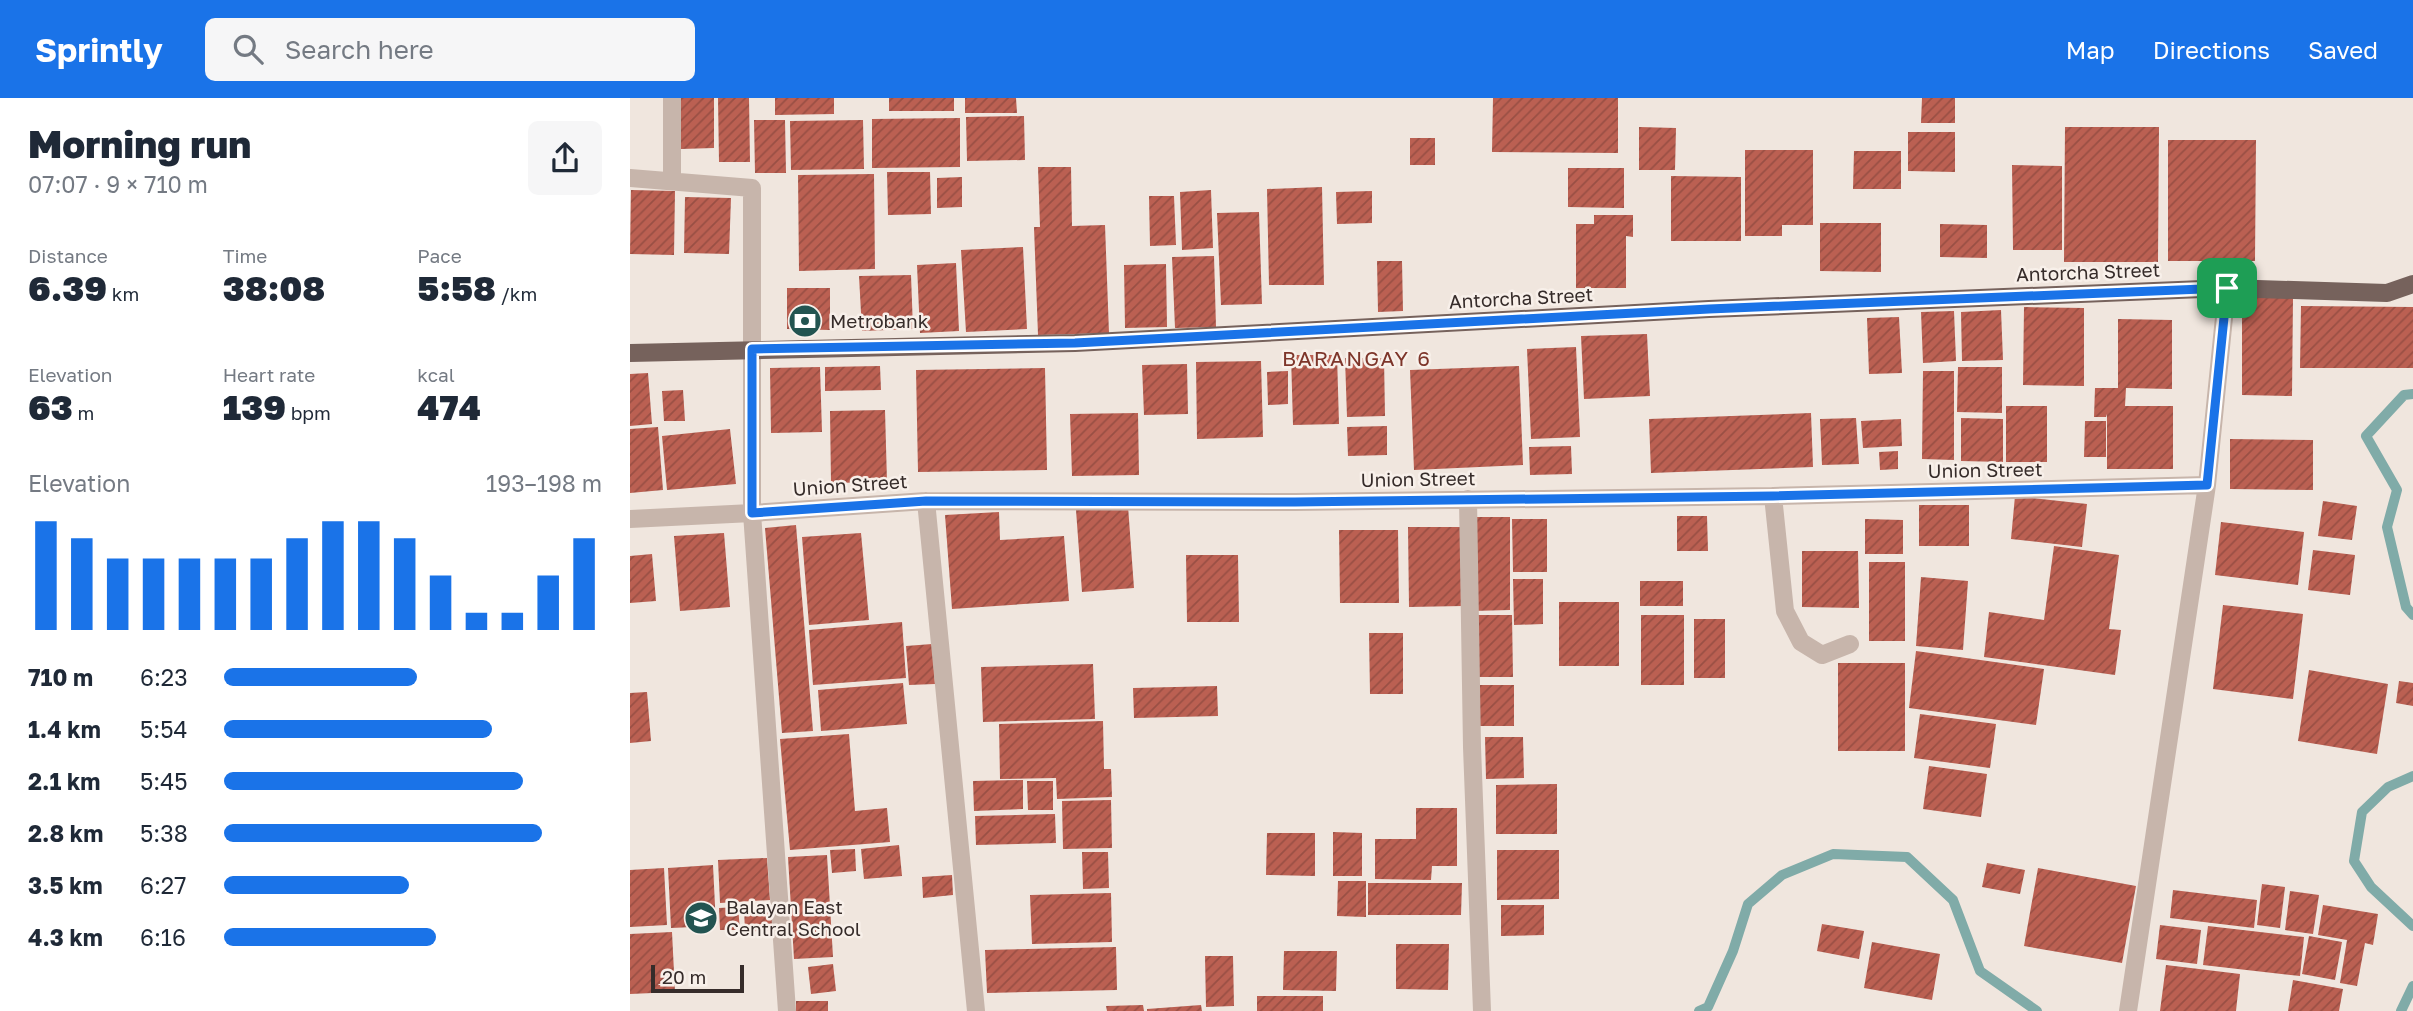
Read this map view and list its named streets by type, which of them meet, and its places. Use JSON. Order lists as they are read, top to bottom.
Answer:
{
  "streets": {
    "main road": ["Antorcha Street"],
    "street": ["Union Street"]
  },
  "districts": ["BARANGAY 6"],
  "places": {
    "bank": ["Metrobank"],
    "school or university": ["Balayan East Central School"]
  },
  "scale_bar": "20 m",
  "page": {
    "header": "Sprintly",
    "search": "Search here",
    "nav": ["Map", "Directions", "Saved"],
    "heading": ["Morning run", "07:07 · 9 × 710 m"],
    "stats": [
      ["Distance", "6.39 km"],
      ["Time", "38:08"],
      ["Pace", "5:58 /km"],
      ["Elevation", "63 m"],
      ["Heart rate", "139 bpm"],
      ["kcal", "474"]
    ],
    "chart": ["Elevation", "193–198 m"],
    "list": [
      {
        "name": "710 m",
        "note": "6:23"
      },
      {
        "name": "1.4 km",
        "note": "5:54"
      },
      {
        "name": "2.1 km",
        "note": "5:45"
      },
      {
        "name": "2.8 km",
        "note": "5:38"
      },
      {
        "name": "3.5 km",
        "note": "6:27"
      },
      {
        "name": "4.3 km",
        "note": "6:16"
      }
    ],
    "scale": "20 m"
  }
}
